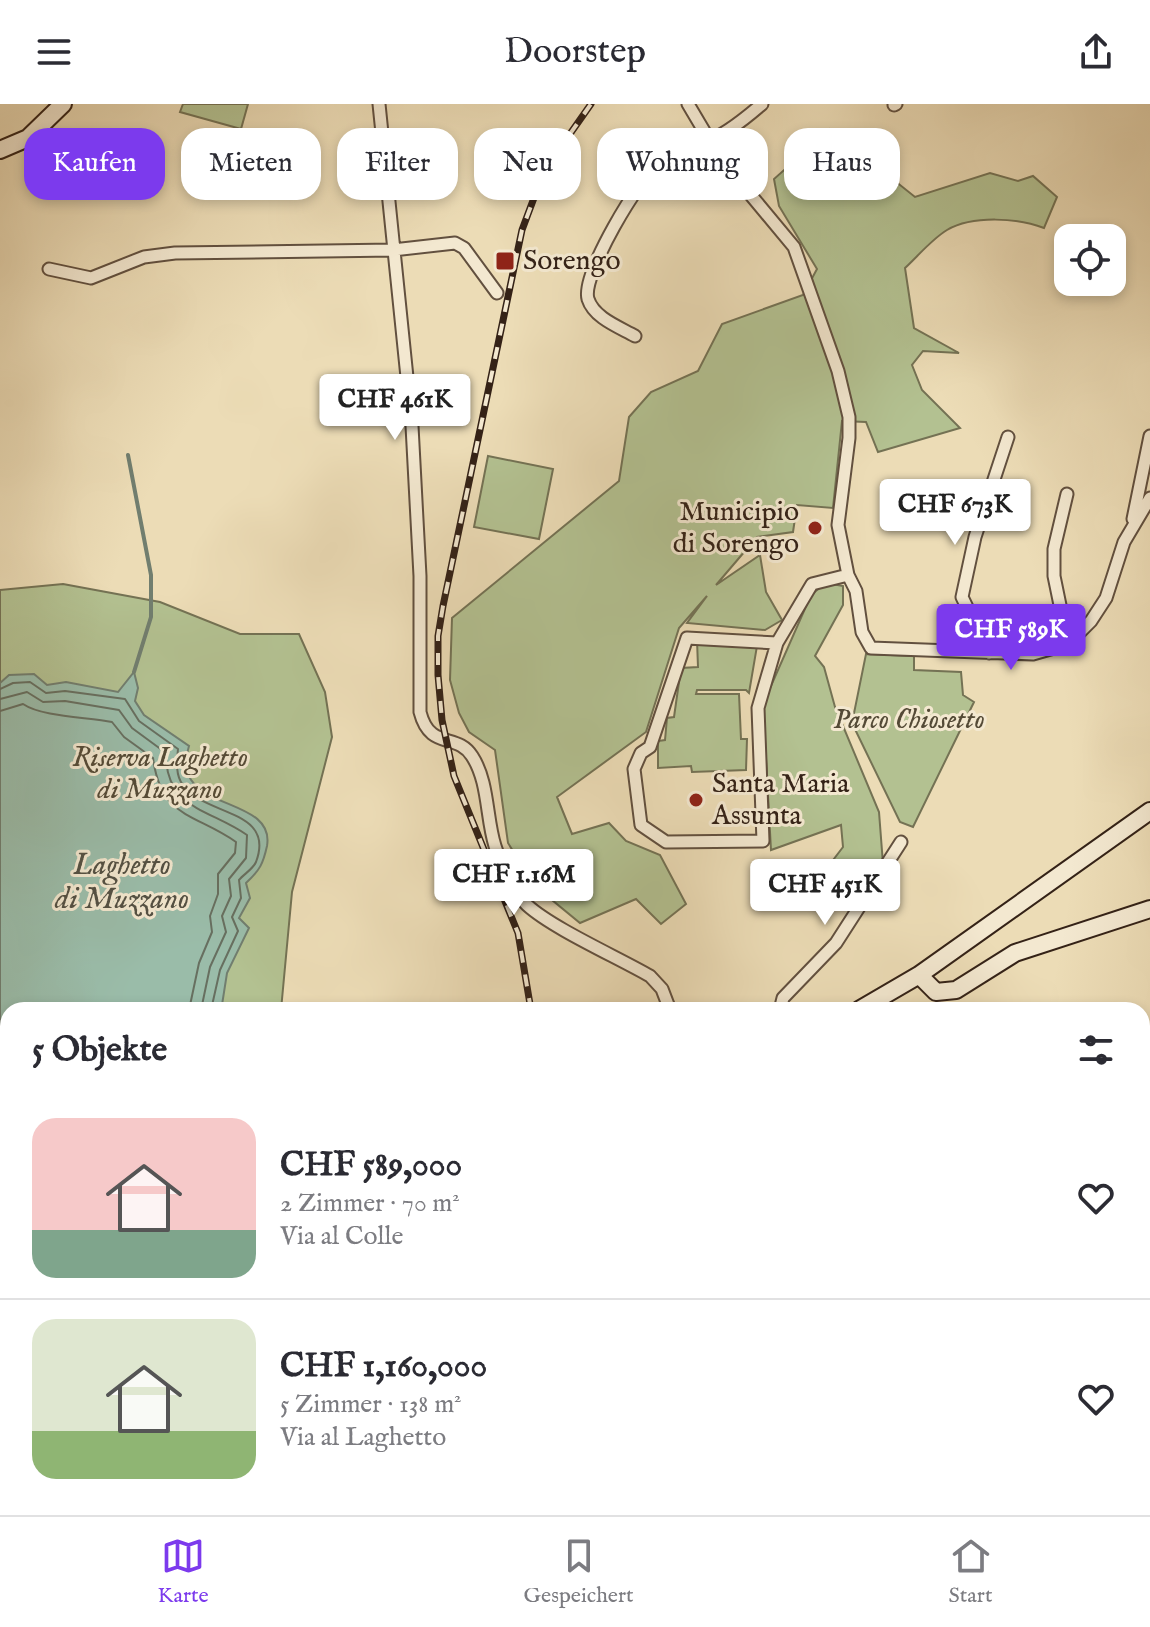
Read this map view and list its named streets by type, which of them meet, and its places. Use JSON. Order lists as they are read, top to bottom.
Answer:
{
  "water": ["Laghetto di Muzzano"],
  "parks": ["Parco Chiosetto", "Riserva Laghetto di Muzzano"],
  "places": {
    "transit": ["Sorengo"],
    "other": ["Municipio di Sorengo", "Santa Maria Assunta"]
  },
  "page": {
    "header": "Doorstep",
    "chip": [
      "Kaufen",
      "Mieten",
      "Filter",
      "Neu",
      "Wohnung",
      "Haus"
    ],
    "price": [
      "CHF 461K",
      "CHF 673K",
      "CHF 589K",
      "CHF 1.16M",
      "CHF 451K"
    ],
    "heading": "5 Objekte",
    "list": [
      {
        "name": "CHF 589,000",
        "note": "2 Zimmer · 70 m² · Via al Colle"
      },
      {
        "name": "CHF 1,160,000",
        "note": "5 Zimmer · 138 m² · Via al Laghetto"
      }
    ],
    "tabs": ["Karte", "Gespeichert", "Start"]
  }
}
